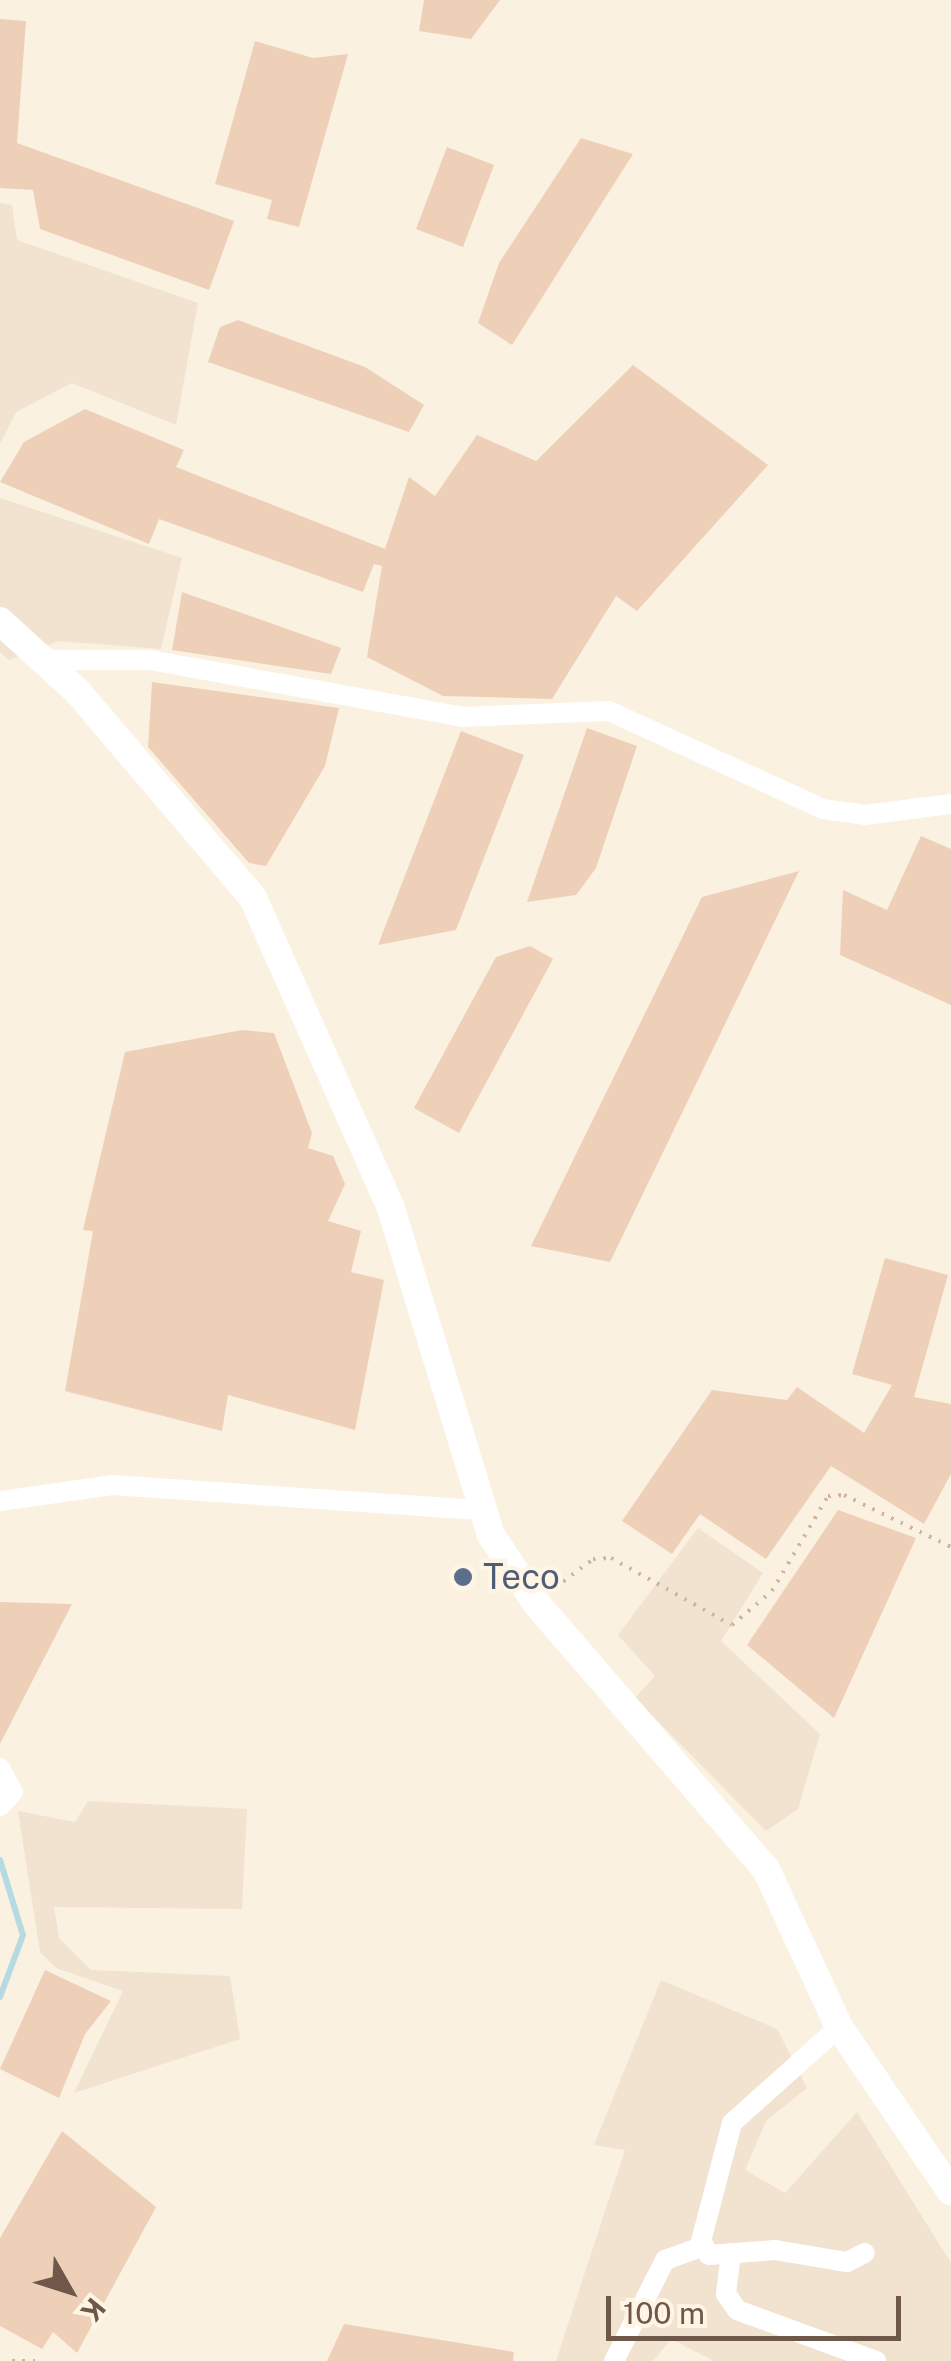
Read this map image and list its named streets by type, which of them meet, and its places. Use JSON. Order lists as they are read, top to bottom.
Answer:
{
  "places": ["Teco"],
  "scale_bar": "100 m",
  "north": "bottom right"
}
